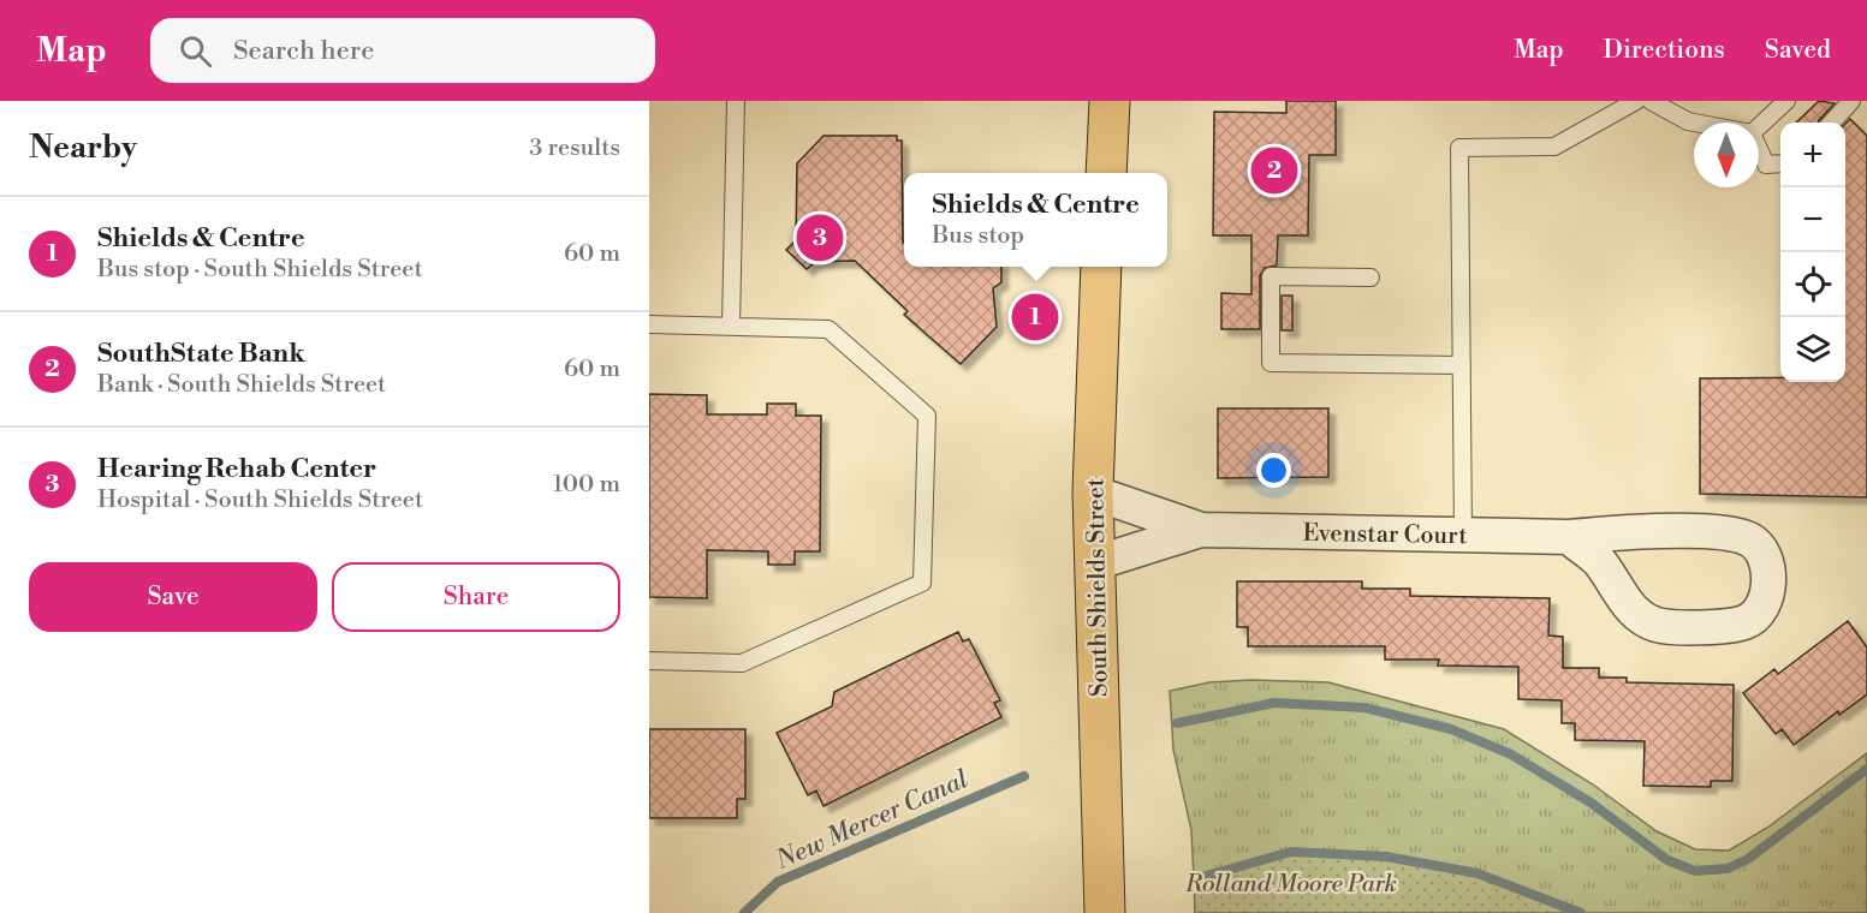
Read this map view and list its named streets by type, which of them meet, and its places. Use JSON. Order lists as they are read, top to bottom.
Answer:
{
  "streets": {
    "main road": ["South Shields Street"],
    "street": ["Evenstar Court"]
  },
  "crossings": [
    ["Evenstar Court", "South Shields Street"]
  ],
  "water": ["New Mercer Canal"],
  "parks": ["Rolland Moore Park"],
  "north": "bottom",
  "page": {
    "header": "Map",
    "search": "Search here",
    "nav": ["Map", "Directions", "Saved"],
    "heading": ["Nearby", "3 results"],
    "map_buttons": ["+", "−"],
    "pins": ["2", "3", "1"],
    "popup": ["Shields & Centre", "Bus stop"],
    "list": [
      {
        "mark": "1",
        "name": "Shields & Centre",
        "note": "Bus stop · South Shields Street",
        "value": "60 m"
      },
      {
        "mark": "2",
        "name": "SouthState Bank",
        "note": "Bank · South Shields Street",
        "value": "60 m"
      },
      {
        "mark": "3",
        "name": "Hearing Rehab Center",
        "note": "Hospital · South Shields Street",
        "value": "100 m"
      }
    ],
    "buttons": ["Save", "Share"]
  }
}
